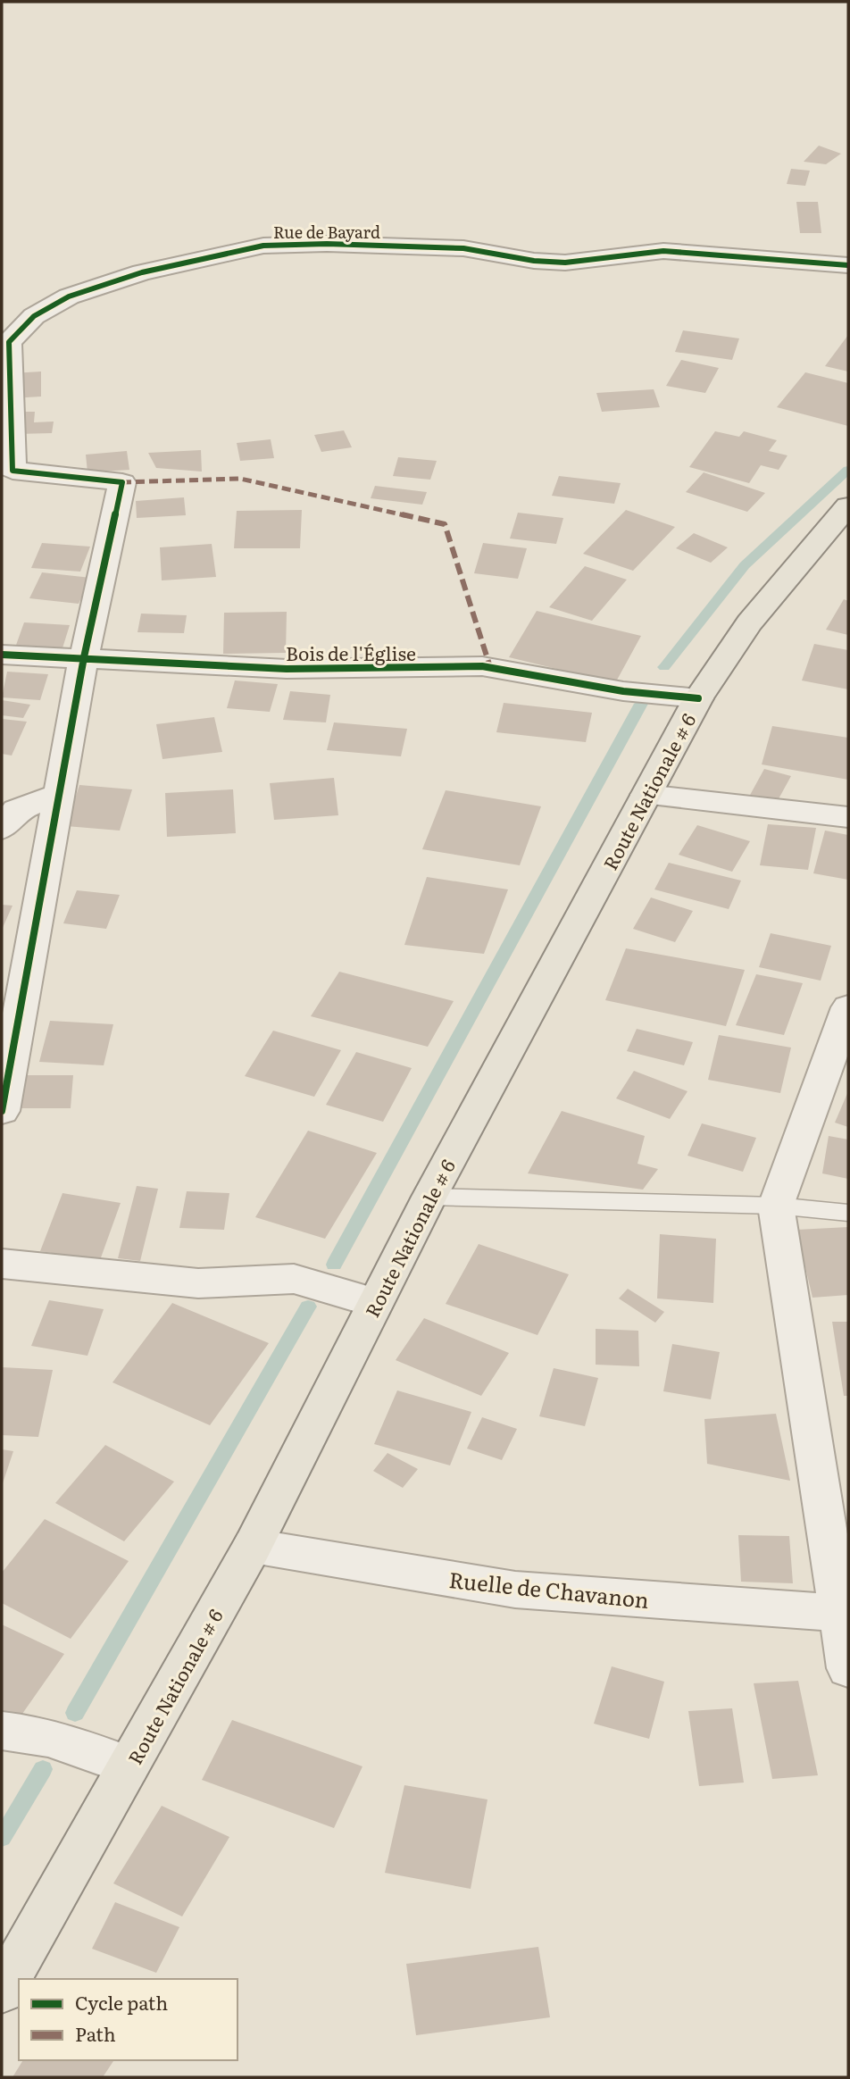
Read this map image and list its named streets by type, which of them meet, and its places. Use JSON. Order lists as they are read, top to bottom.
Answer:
{
  "streets": {
    "main road": ["Route Nationale # 6"],
    "street": ["Rue de Bayard", "Bois de l'Église", "Ruelle de Chavanon"]
  },
  "crossings": [
    ["Rue de Bayard", "Bois de l'Église"],
    ["Bois de l'Église", "Route Nationale # 6"],
    ["Route Nationale # 6", "Ruelle de Chavanon"]
  ],
  "legend": ["Cycle path", "Path"]
}
